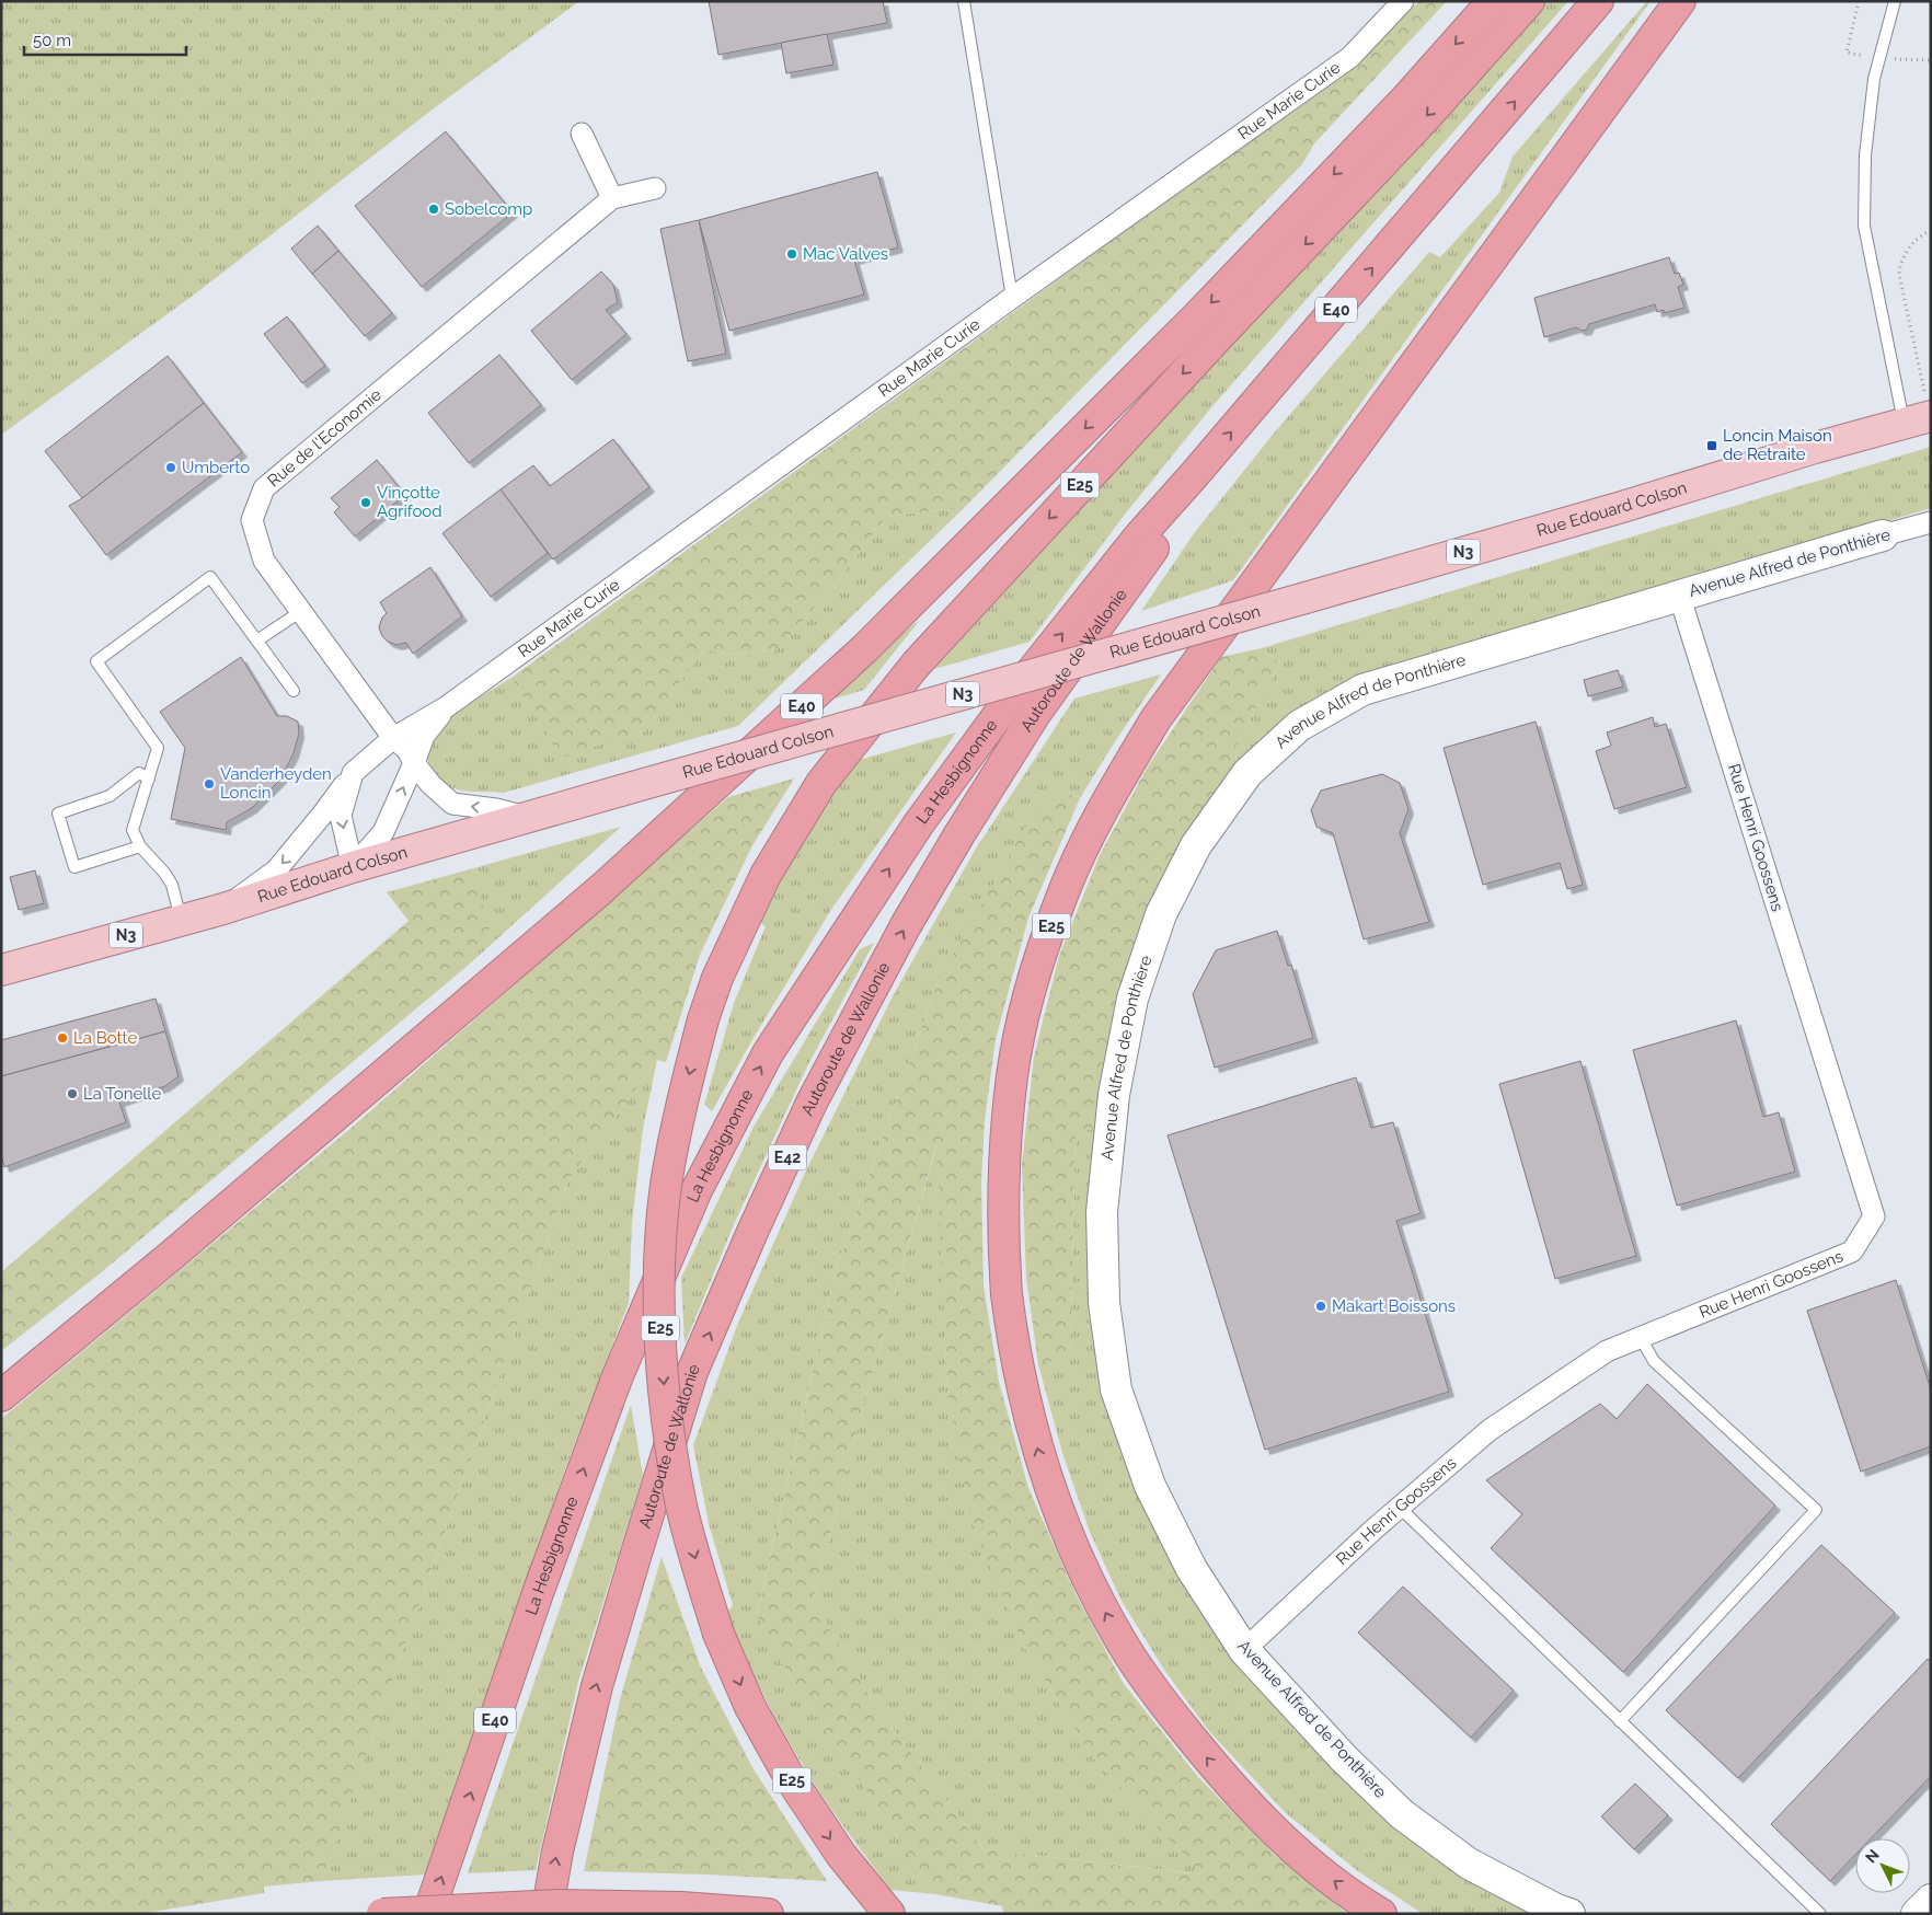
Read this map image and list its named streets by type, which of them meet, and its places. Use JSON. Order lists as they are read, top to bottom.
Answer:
{
  "streets": {
    "highway": [
      "E40",
      "E25",
      "Autoroute de Wallonie",
      "La Hesbignonne",
      "E42"
    ],
    "main road": ["Rue Edouard Colson", "N3"],
    "street": [
      "Rue Marie Curie",
      "Rue de l'Economie",
      "Avenue Alfred de Ponthière",
      "Rue Henri Goossens"
    ]
  },
  "crossings": [
    ["E40", "Autoroute de Wallonie"],
    ["E40", "La Hesbignonne"],
    ["Rue de l'Economie", "Rue Edouard Colson"],
    ["Avenue Alfred de Ponthière", "Rue Henri Goossens"],
    ["Autoroute de Wallonie", "La Hesbignonne"]
  ],
  "places": {
    "other": [
      "Sobelcomp",
      "Mac Valves",
      "Umberto",
      "Vinçotte Agrifood",
      "Vanderheyden Loncin",
      "La Botte",
      "La Tonelle",
      "Makart Boissons"
    ],
    "transit": ["Loncin Maison de Retraite"]
  },
  "scale_bar": "50 m",
  "north": "top left"
}
